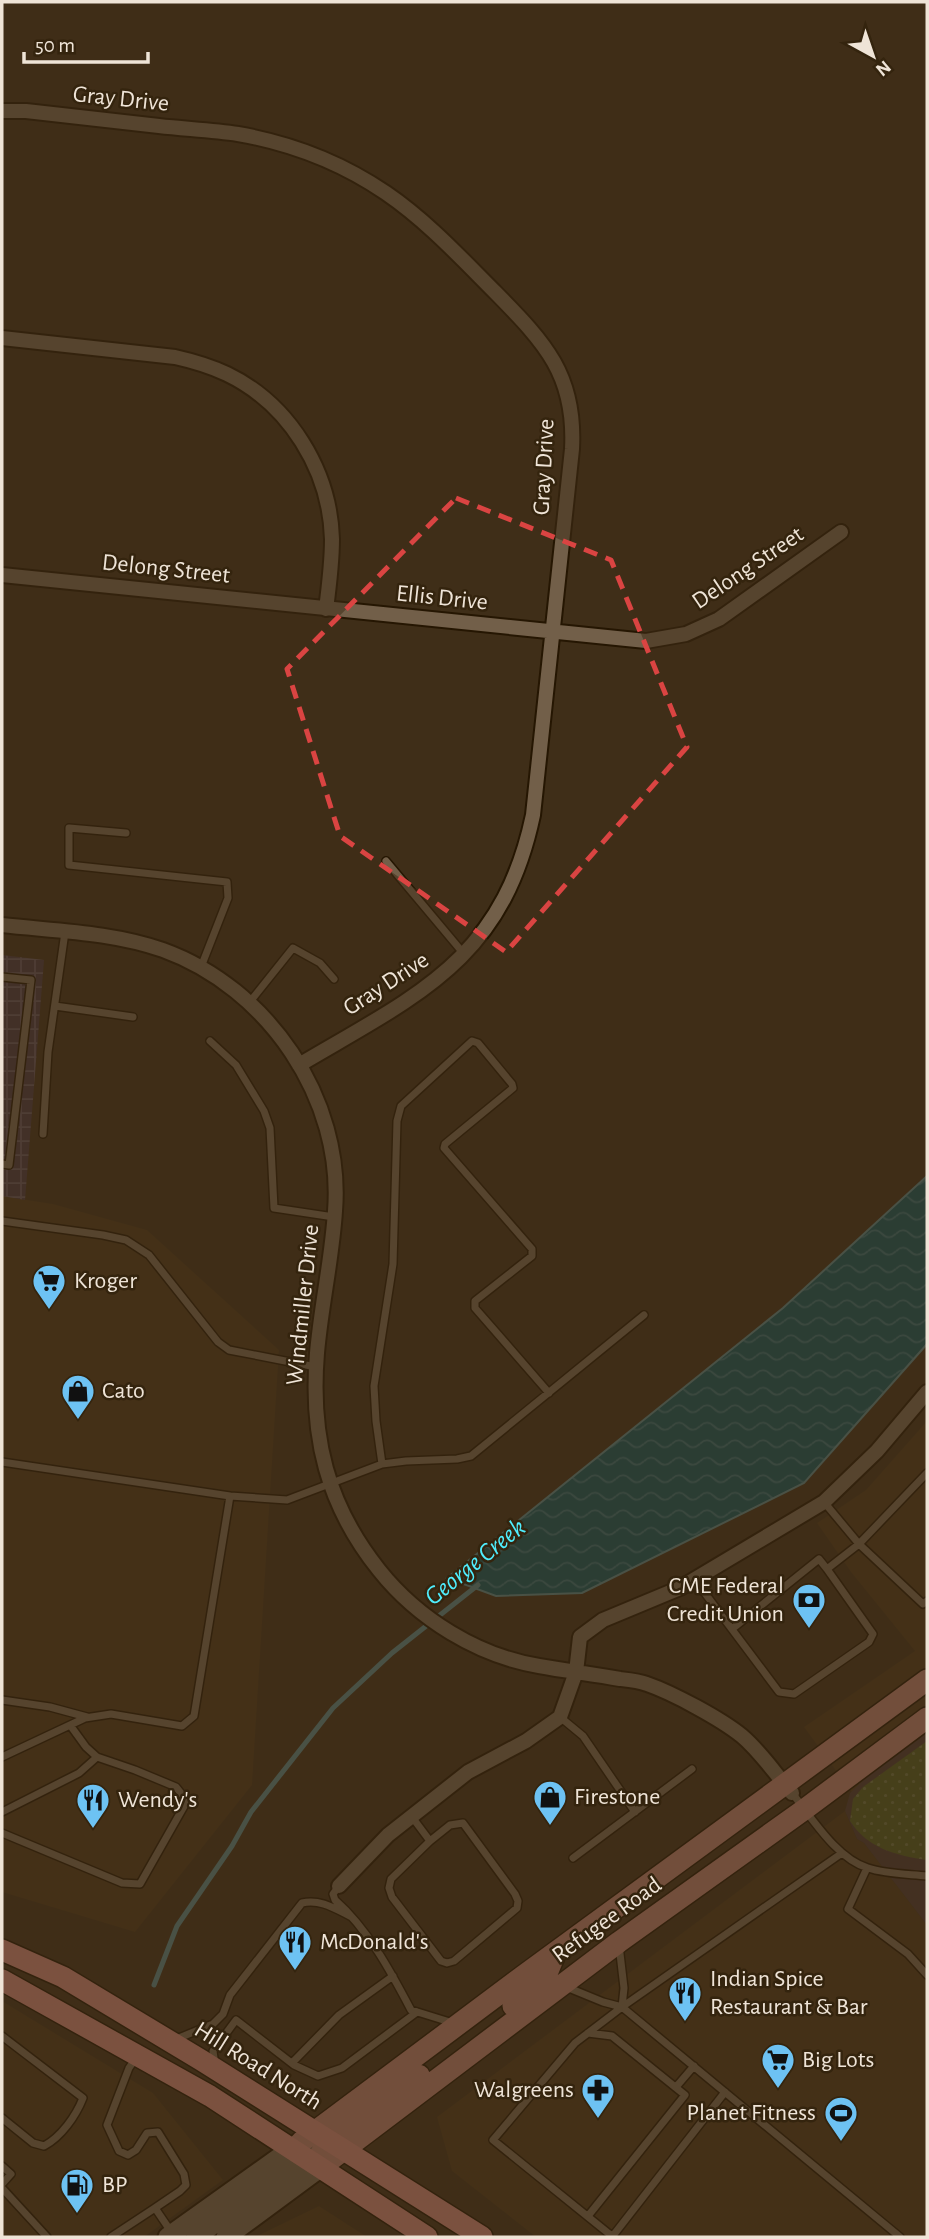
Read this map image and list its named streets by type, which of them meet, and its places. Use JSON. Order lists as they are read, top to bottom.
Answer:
{
  "streets": {
    "highway": ["Hill Road North"],
    "main road": ["Refugee Road"],
    "street": [
      "Gray Drive",
      "Delong Street",
      "Ellis Drive",
      "Windmiller Drive"
    ]
  },
  "crossings": [
    ["Gray Drive", "Delong Street"],
    ["Gray Drive", "Ellis Drive"],
    ["Gray Drive", "Windmiller Drive"],
    ["Delong Street", "Ellis Drive"],
    ["Windmiller Drive", "Refugee Road"],
    ["Refugee Road", "Hill Road North"]
  ],
  "water": ["George Creek"],
  "places": {
    "supermarket": ["Kroger", "Big Lots"],
    "shop": ["Cato", "Firestone"],
    "bank": ["CME Federal Credit Union"],
    "restaurant": ["Wendy's", "McDonald's", "Indian Spice Restaurant & Bar"],
    "pharmacy": ["Walgreens"],
    "sports": ["Planet Fitness"],
    "fuel station": ["BP"]
  },
  "scale_bar": "50 m",
  "north": "bottom right"
}
